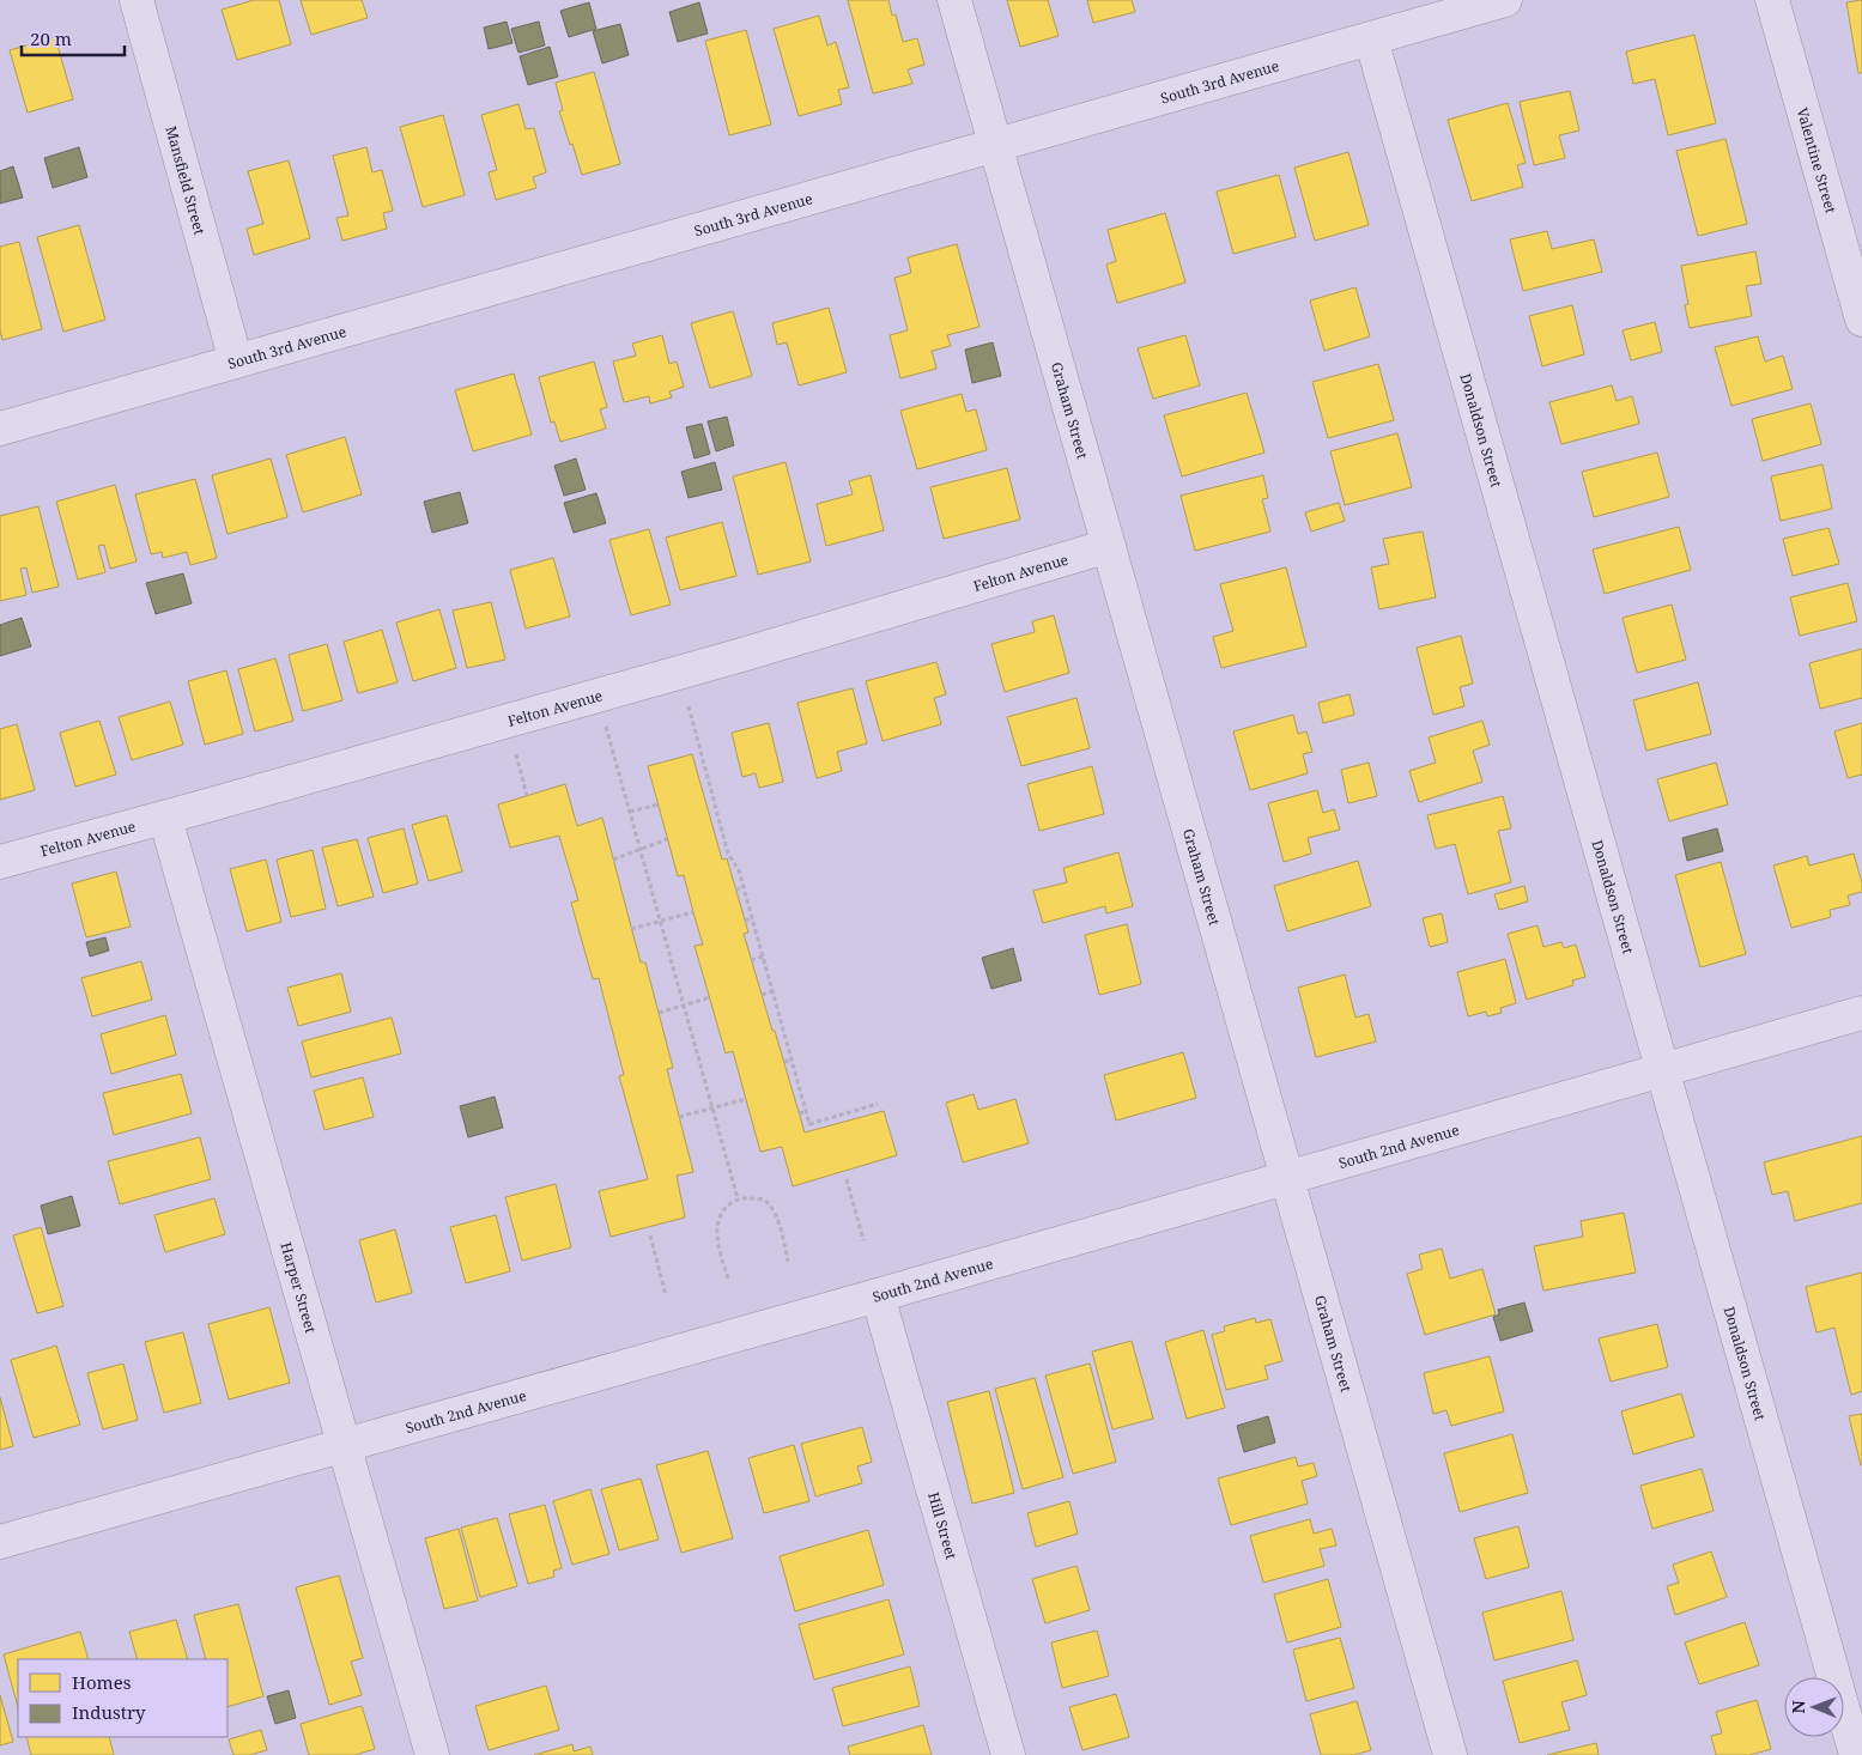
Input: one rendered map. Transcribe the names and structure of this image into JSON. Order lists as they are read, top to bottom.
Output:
{
  "streets": {
    "street": [
      "South 3rd Avenue",
      "Valentine Street",
      "Mansfield Street",
      "Graham Street",
      "Donaldson Street",
      "Felton Avenue",
      "South 2nd Avenue",
      "Harper Street",
      "Hill Street"
    ]
  },
  "crossings": [
    ["South 3rd Avenue", "Mansfield Street"],
    ["South 3rd Avenue", "Graham Street"],
    ["South 3rd Avenue", "Donaldson Street"],
    ["Graham Street", "Felton Avenue"],
    ["Graham Street", "South 2nd Avenue"],
    ["Donaldson Street", "South 2nd Avenue"],
    ["Felton Avenue", "Harper Street"],
    ["South 2nd Avenue", "Harper Street"],
    ["South 2nd Avenue", "Hill Street"]
  ],
  "legend": ["Homes", "Industry"],
  "scale_bar": "20 m",
  "north": "left"
}
